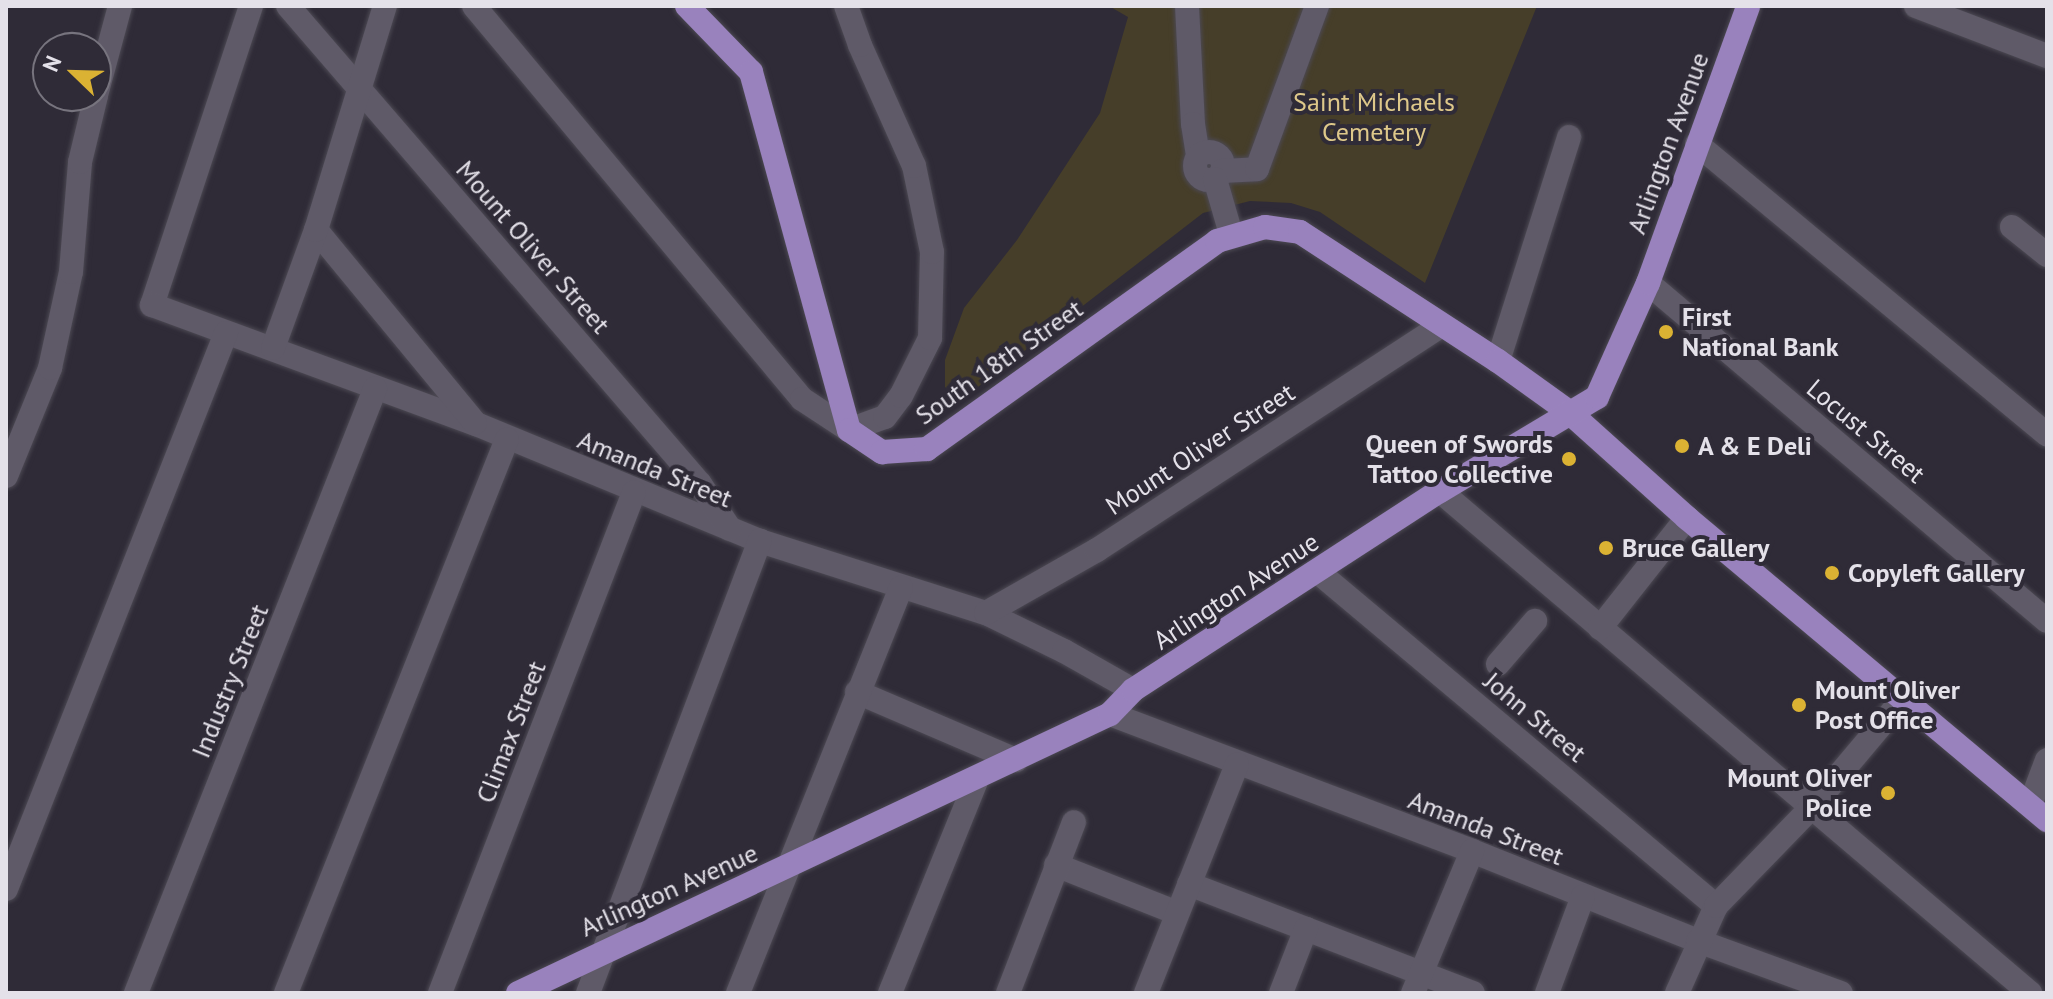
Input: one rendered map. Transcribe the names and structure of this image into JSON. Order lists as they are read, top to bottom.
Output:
{
  "streets": {
    "main road": ["Arlington Avenue", "South 18th Street"],
    "street": [
      "Mount Oliver Street",
      "Locust Street",
      "Amanda Street",
      "Industry Street",
      "John Street",
      "Climax Street"
    ]
  },
  "crossings": [
    ["Arlington Avenue", "South 18th Street"],
    ["Arlington Avenue", "Locust Street"],
    ["Arlington Avenue", "Amanda Street"],
    ["Arlington Avenue", "John Street"],
    ["Mount Oliver Street", "South 18th Street"],
    ["Mount Oliver Street", "Amanda Street"],
    ["Amanda Street", "Industry Street"],
    ["Amanda Street", "Climax Street"]
  ],
  "parks": ["Saint Michaels Cemetery"],
  "places": [
    "First National Bank",
    "A & E Deli",
    "Queen of Swords Tattoo Collective",
    "Bruce Gallery",
    "Copyleft Gallery",
    "Mount Oliver Post Office",
    "Mount Oliver Police"
  ],
  "north": "top left"
}
